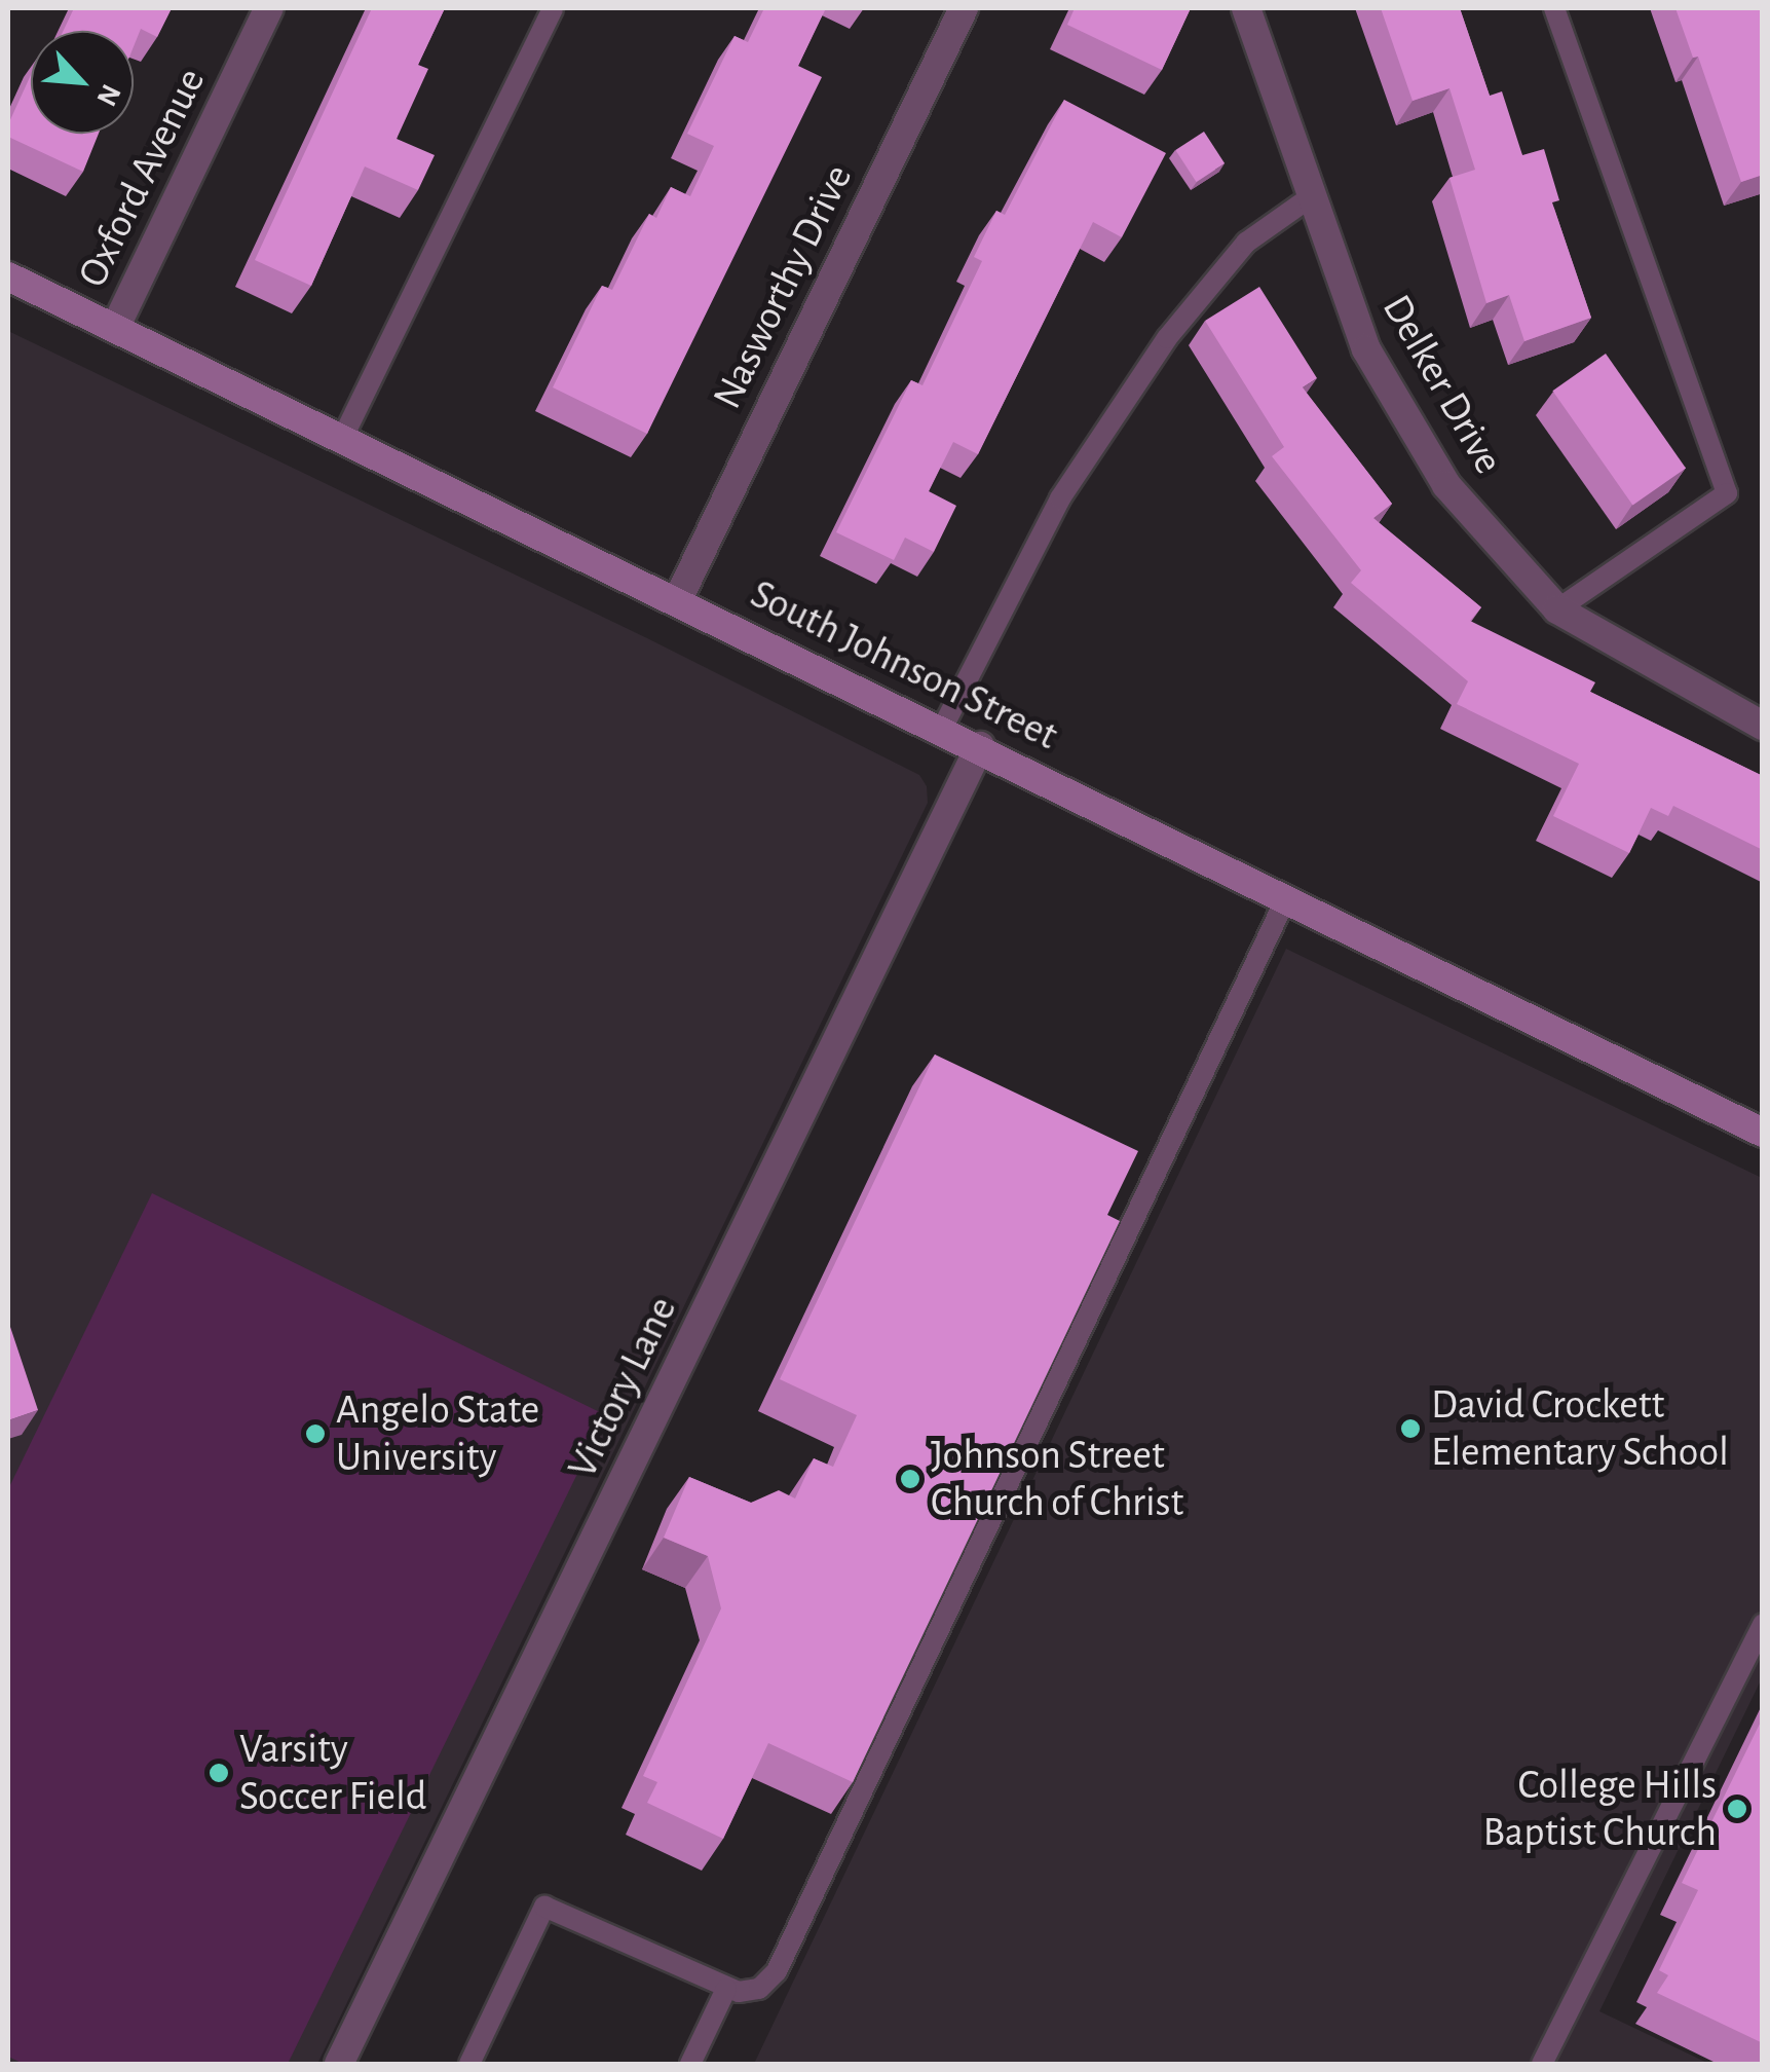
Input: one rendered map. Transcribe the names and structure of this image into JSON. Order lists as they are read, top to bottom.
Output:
{
  "streets": {
    "main road": ["South Johnson Street"],
    "street": [
      "Oxford Avenue",
      "Nasworthy Drive",
      "Delker Drive",
      "Victory Lane"
    ]
  },
  "crossings": [
    ["Oxford Avenue", "South Johnson Street"],
    ["Nasworthy Drive", "South Johnson Street"],
    ["South Johnson Street", "Victory Lane"]
  ],
  "places": [
    "David Crockett Elementary School",
    "Angelo State University",
    "Johnson Street Church of Christ",
    "Varsity Soccer Field",
    "College Hills Baptist Church"
  ],
  "north": "bottom right"
}
